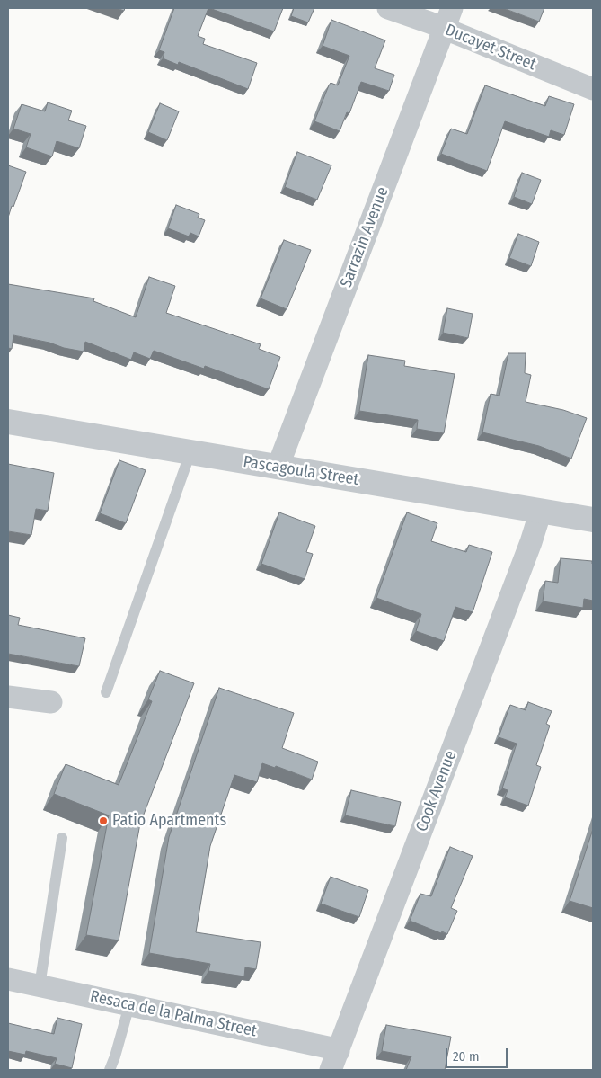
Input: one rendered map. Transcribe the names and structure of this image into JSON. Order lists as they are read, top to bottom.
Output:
{
  "streets": {
    "street": [
      "Ducayet Street",
      "Sarrazin Avenue",
      "Pascagoula Street",
      "Cook Avenue",
      "Resaca de la Palma Street"
    ]
  },
  "crossings": [
    ["Ducayet Street", "Sarrazin Avenue"],
    ["Sarrazin Avenue", "Pascagoula Street"],
    ["Pascagoula Street", "Cook Avenue"],
    ["Cook Avenue", "Resaca de la Palma Street"]
  ],
  "places": ["Patio Apartments"],
  "scale_bar": "20 m"
}
